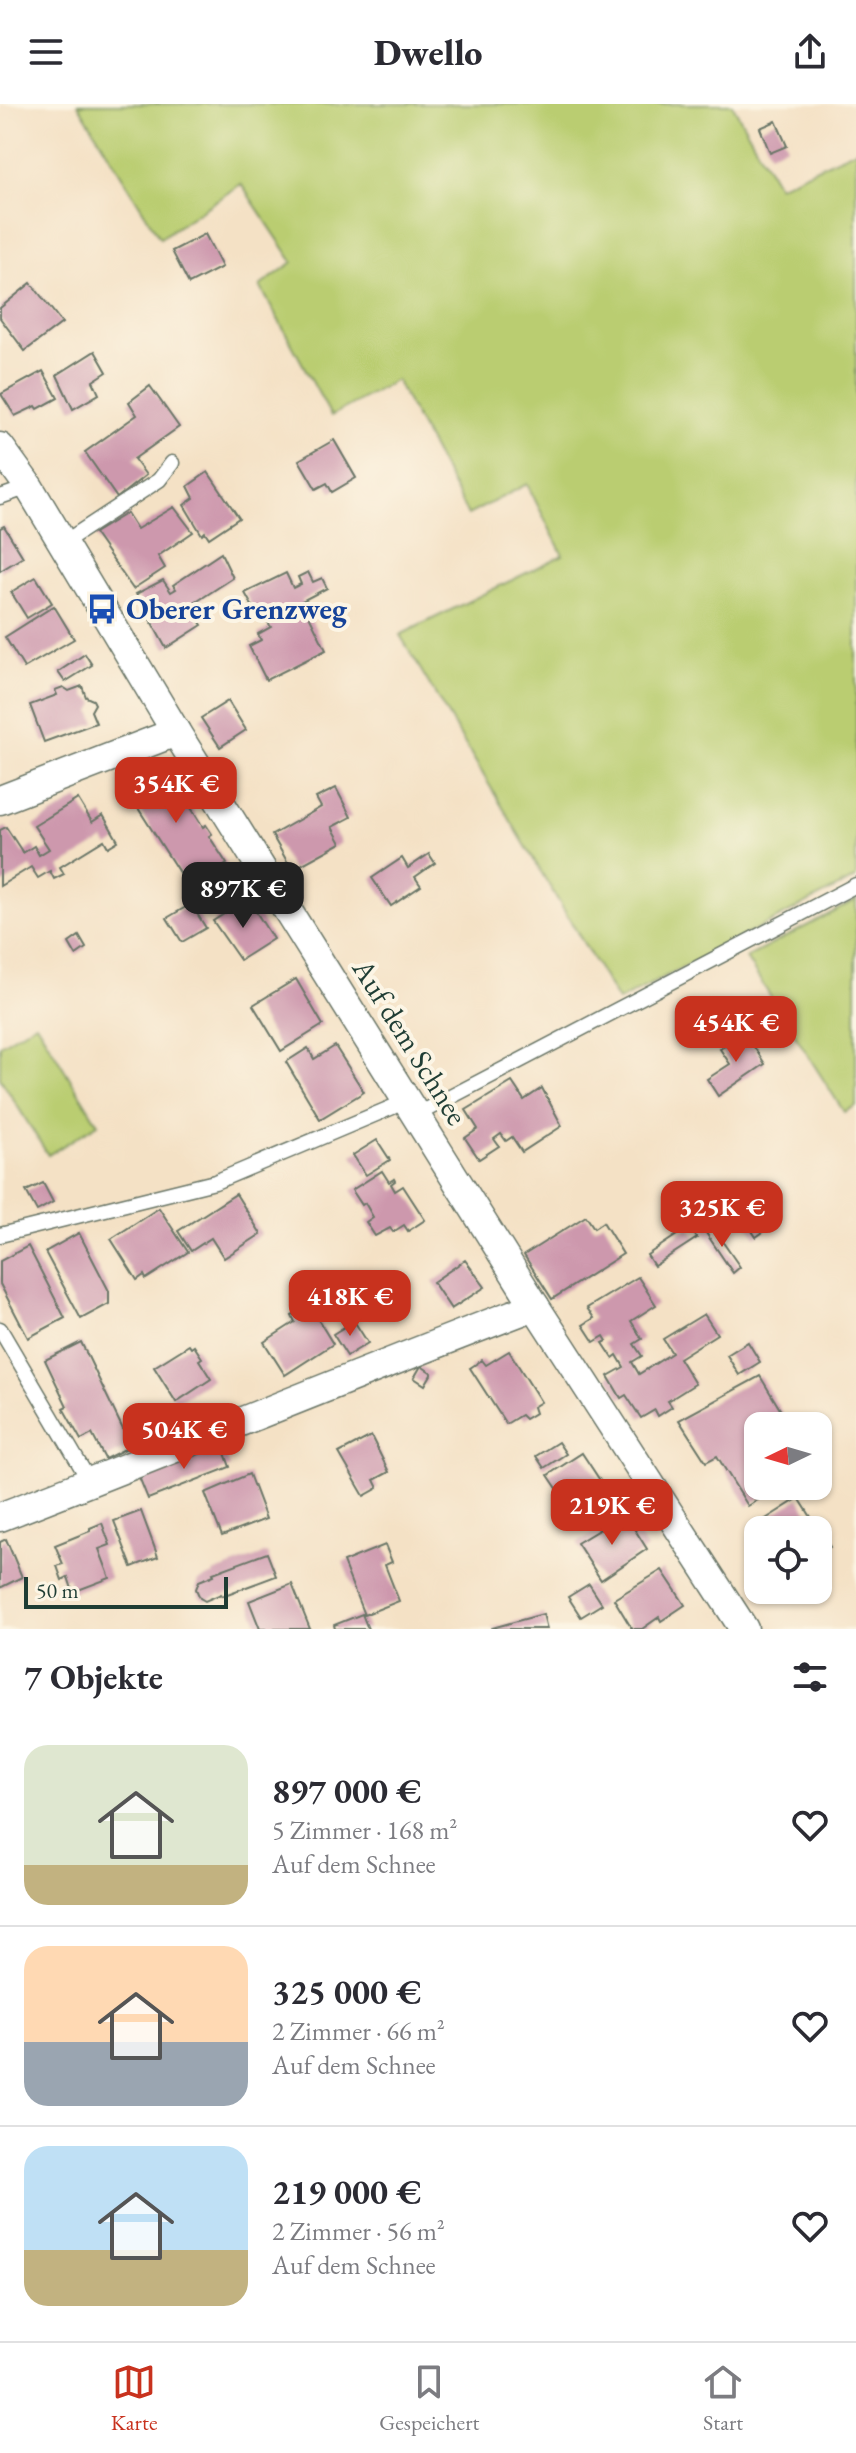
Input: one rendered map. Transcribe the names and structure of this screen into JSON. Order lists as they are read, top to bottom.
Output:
{
  "streets": {
    "street": ["Auf dem Schnee"]
  },
  "places": {
    "bus stop": ["Oberer Grenzweg"]
  },
  "scale_bar": "50 m",
  "north": "left",
  "page": {
    "header": "Dwello",
    "price": [
      "354K €",
      "897K €",
      "454K €",
      "325K €",
      "418K €",
      "504K €",
      "219K €"
    ],
    "scale": "50 m",
    "heading": "7 Objekte",
    "list": [
      {
        "name": "897 000 €",
        "note": "5 Zimmer · 168 m² · Auf dem Schnee"
      },
      {
        "name": "325 000 €",
        "note": "2 Zimmer · 66 m² · Auf dem Schnee"
      },
      {
        "name": "219 000 €",
        "note": "2 Zimmer · 56 m² · Auf dem Schnee"
      }
    ],
    "tabs": ["Karte", "Gespeichert", "Start"]
  }
}
